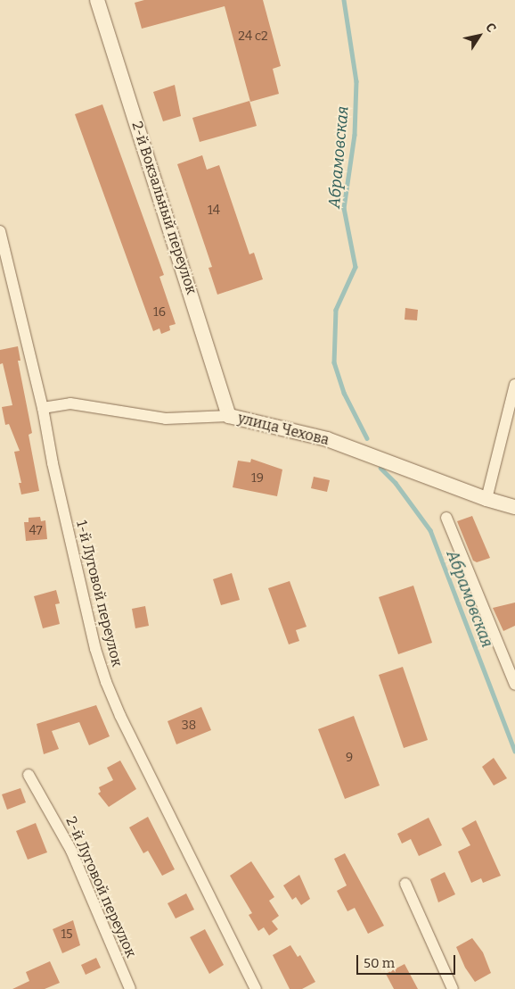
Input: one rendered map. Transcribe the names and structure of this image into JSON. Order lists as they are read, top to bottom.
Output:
{
  "streets": {
    "street": [
      "2-й Вокзальный переулок",
      "улица Чехова",
      "1-й Луговой переулок",
      "2-й Луговой переулок"
    ]
  },
  "crossings": [
    ["2-й Вокзальный переулок", "улица Чехова"],
    ["улица Чехова", "1-й Луговой переулок"]
  ],
  "water": ["Абрамовская"],
  "house_numbers": [
    "24 с2",
    "14",
    "16",
    "19",
    "47",
    "38",
    "9",
    "15"
  ],
  "scale_bar": "50 m",
  "north": "top right"
}
